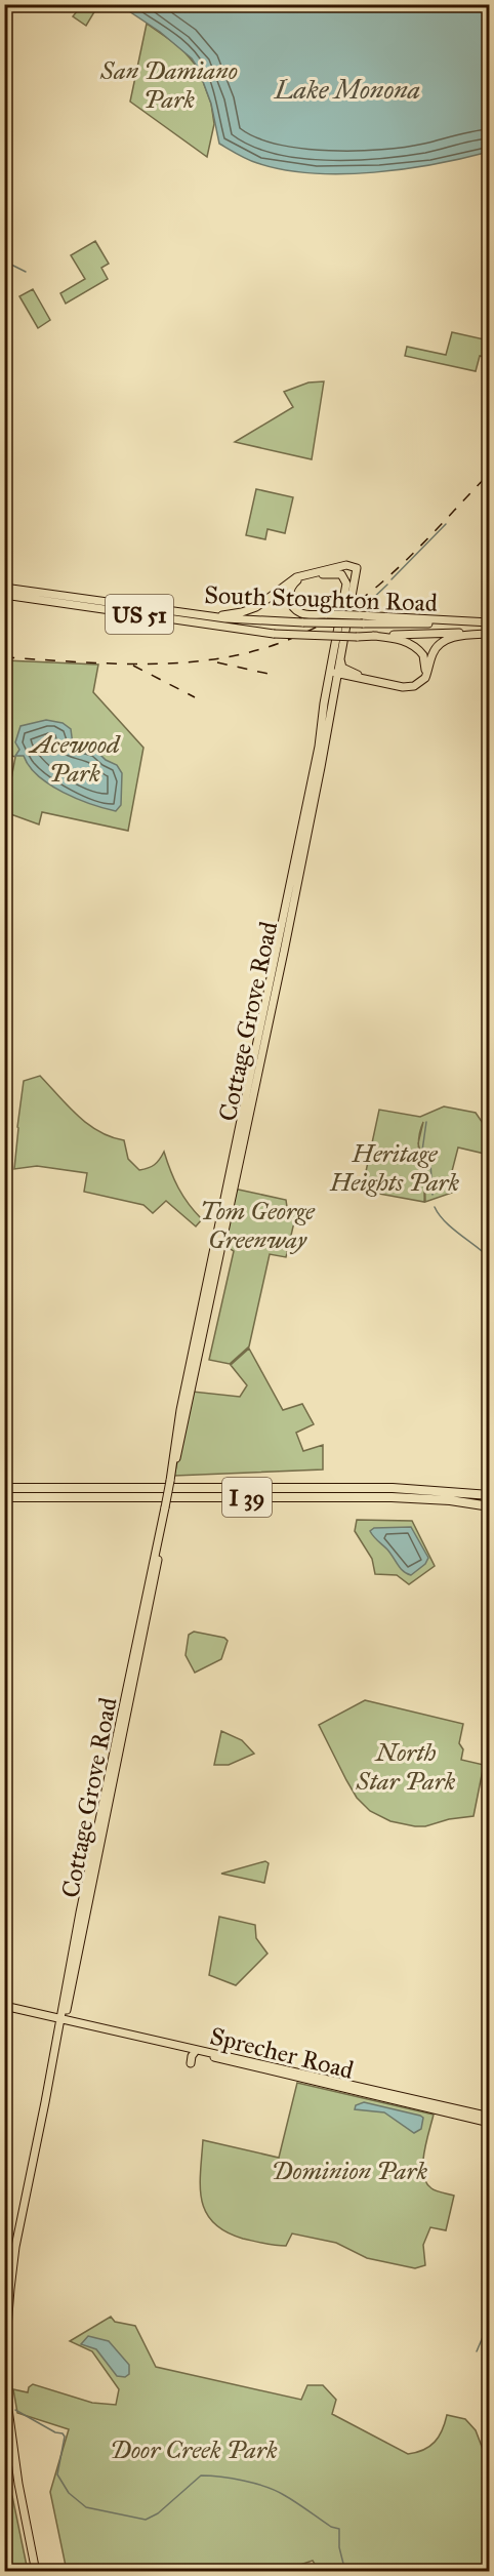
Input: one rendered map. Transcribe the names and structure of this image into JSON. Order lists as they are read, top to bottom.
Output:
{
  "streets": {
    "highway": ["I 39"],
    "main road": [
      "South Stoughton Road",
      "US 51",
      "Cottage Grove Road",
      "Sprecher Road"
    ]
  },
  "crossings": [
    ["Cottage Grove Road", "Sprecher Road"]
  ],
  "water": ["Lake Monona"],
  "parks": [
    "San Damiano Park",
    "Acewood Park",
    "Heritage Heights Park",
    "Tom George Greenway",
    "North Star Park",
    "Dominion Park",
    "Door Creek Park"
  ]
}
